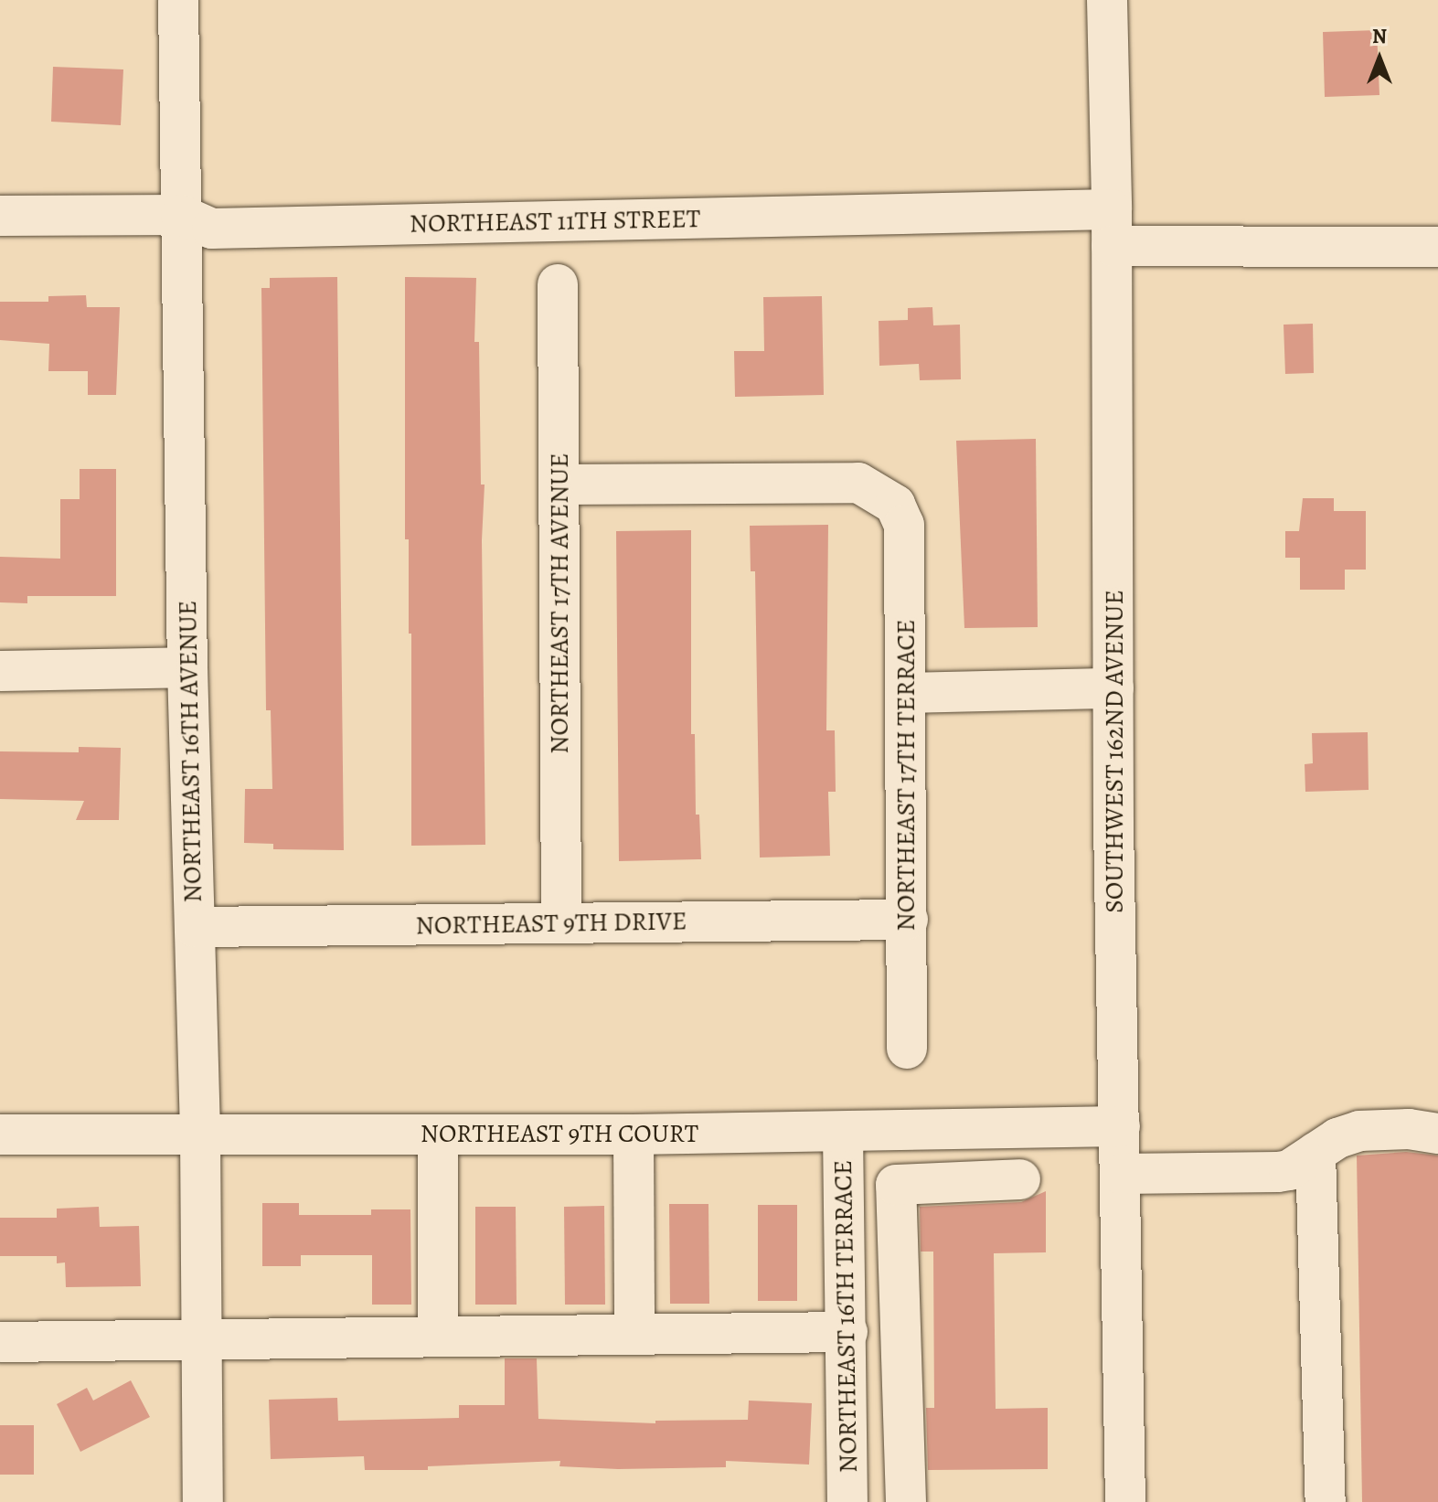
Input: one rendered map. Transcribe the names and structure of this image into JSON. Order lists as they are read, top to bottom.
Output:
{
  "streets": {
    "street": [
      "NORTHEAST 11TH STREET",
      "NORTHEAST 17TH AVENUE",
      "NORTHEAST 16TH AVENUE",
      "SOUTHWEST 162ND AVENUE",
      "NORTHEAST 17TH TERRACE",
      "NORTHEAST 9TH DRIVE",
      "NORTHEAST 9TH COURT",
      "NORTHEAST 16TH TERRACE"
    ]
  },
  "crossings": [
    ["NORTHEAST 11TH STREET", "NORTHEAST 16TH AVENUE"],
    ["NORTHEAST 11TH STREET", "SOUTHWEST 162ND AVENUE"],
    ["NORTHEAST 17TH AVENUE", "NORTHEAST 17TH TERRACE"],
    ["NORTHEAST 17TH AVENUE", "NORTHEAST 9TH DRIVE"],
    ["NORTHEAST 16TH AVENUE", "NORTHEAST 9TH DRIVE"],
    ["NORTHEAST 16TH AVENUE", "NORTHEAST 9TH COURT"],
    ["SOUTHWEST 162ND AVENUE", "NORTHEAST 9TH COURT"],
    ["NORTHEAST 17TH TERRACE", "NORTHEAST 9TH DRIVE"],
    ["NORTHEAST 9TH COURT", "NORTHEAST 16TH TERRACE"]
  ],
  "north": "top"
}
